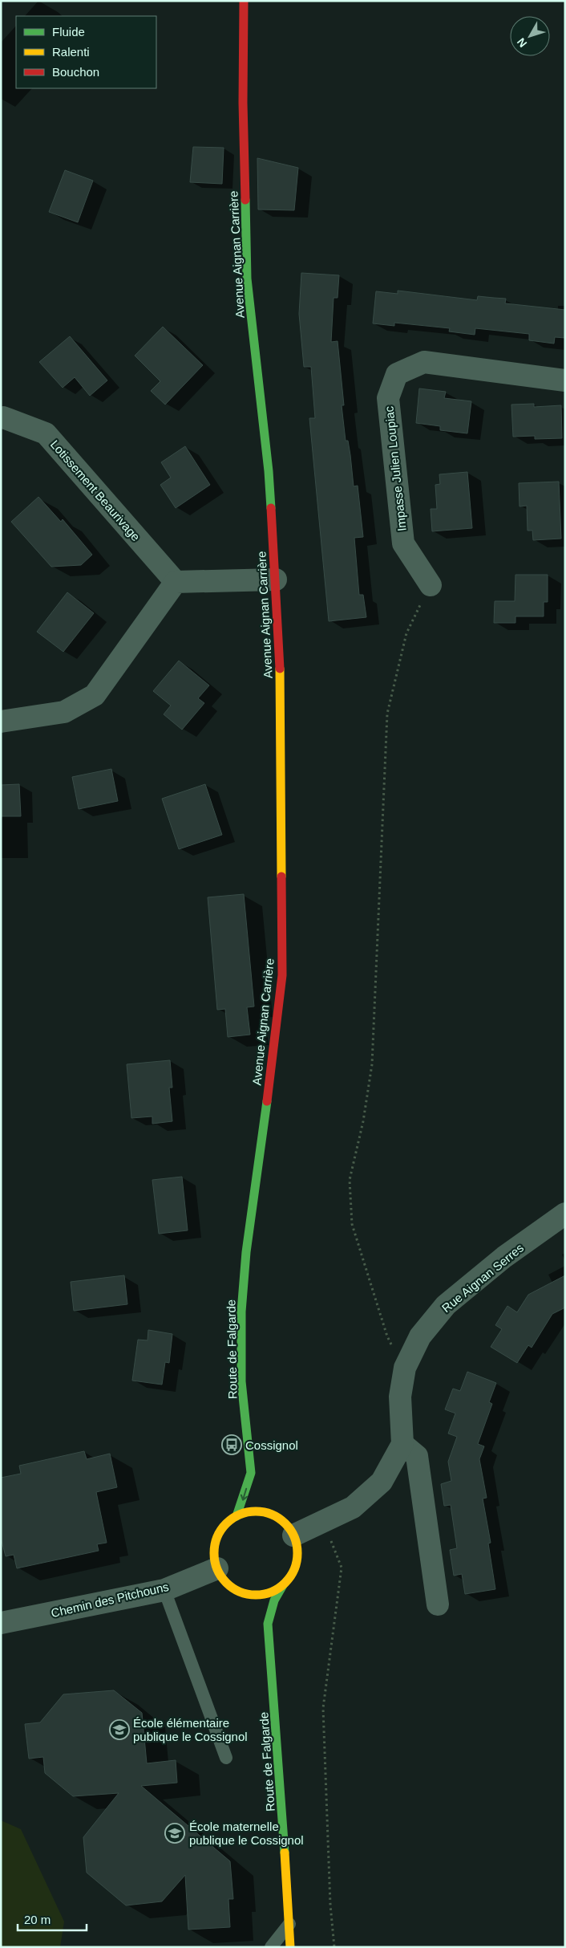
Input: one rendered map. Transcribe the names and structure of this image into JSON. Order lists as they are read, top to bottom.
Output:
{
  "streets": {
    "street": [
      "Avenue Aignan Carrière",
      "Impasse Julien Loupiac",
      "Lotissement Beaurivage",
      "Rue Aignan Serres",
      "Route de Falgarde",
      "Chemin des Pitchouns"
    ]
  },
  "crossings": [
    ["Avenue Aignan Carrière", "Route de Falgarde"],
    ["Route de Falgarde", "Chemin des Pitchouns"]
  ],
  "places": {
    "bus stop": ["Cossignol"],
    "school or university": ["École élémentaire publique le Cossignol", "École maternelle publique le Cossignol"]
  },
  "legend": ["Fluide", "Ralenti", "Bouchon"],
  "scale_bar": "20 m",
  "north": "bottom left"
}
